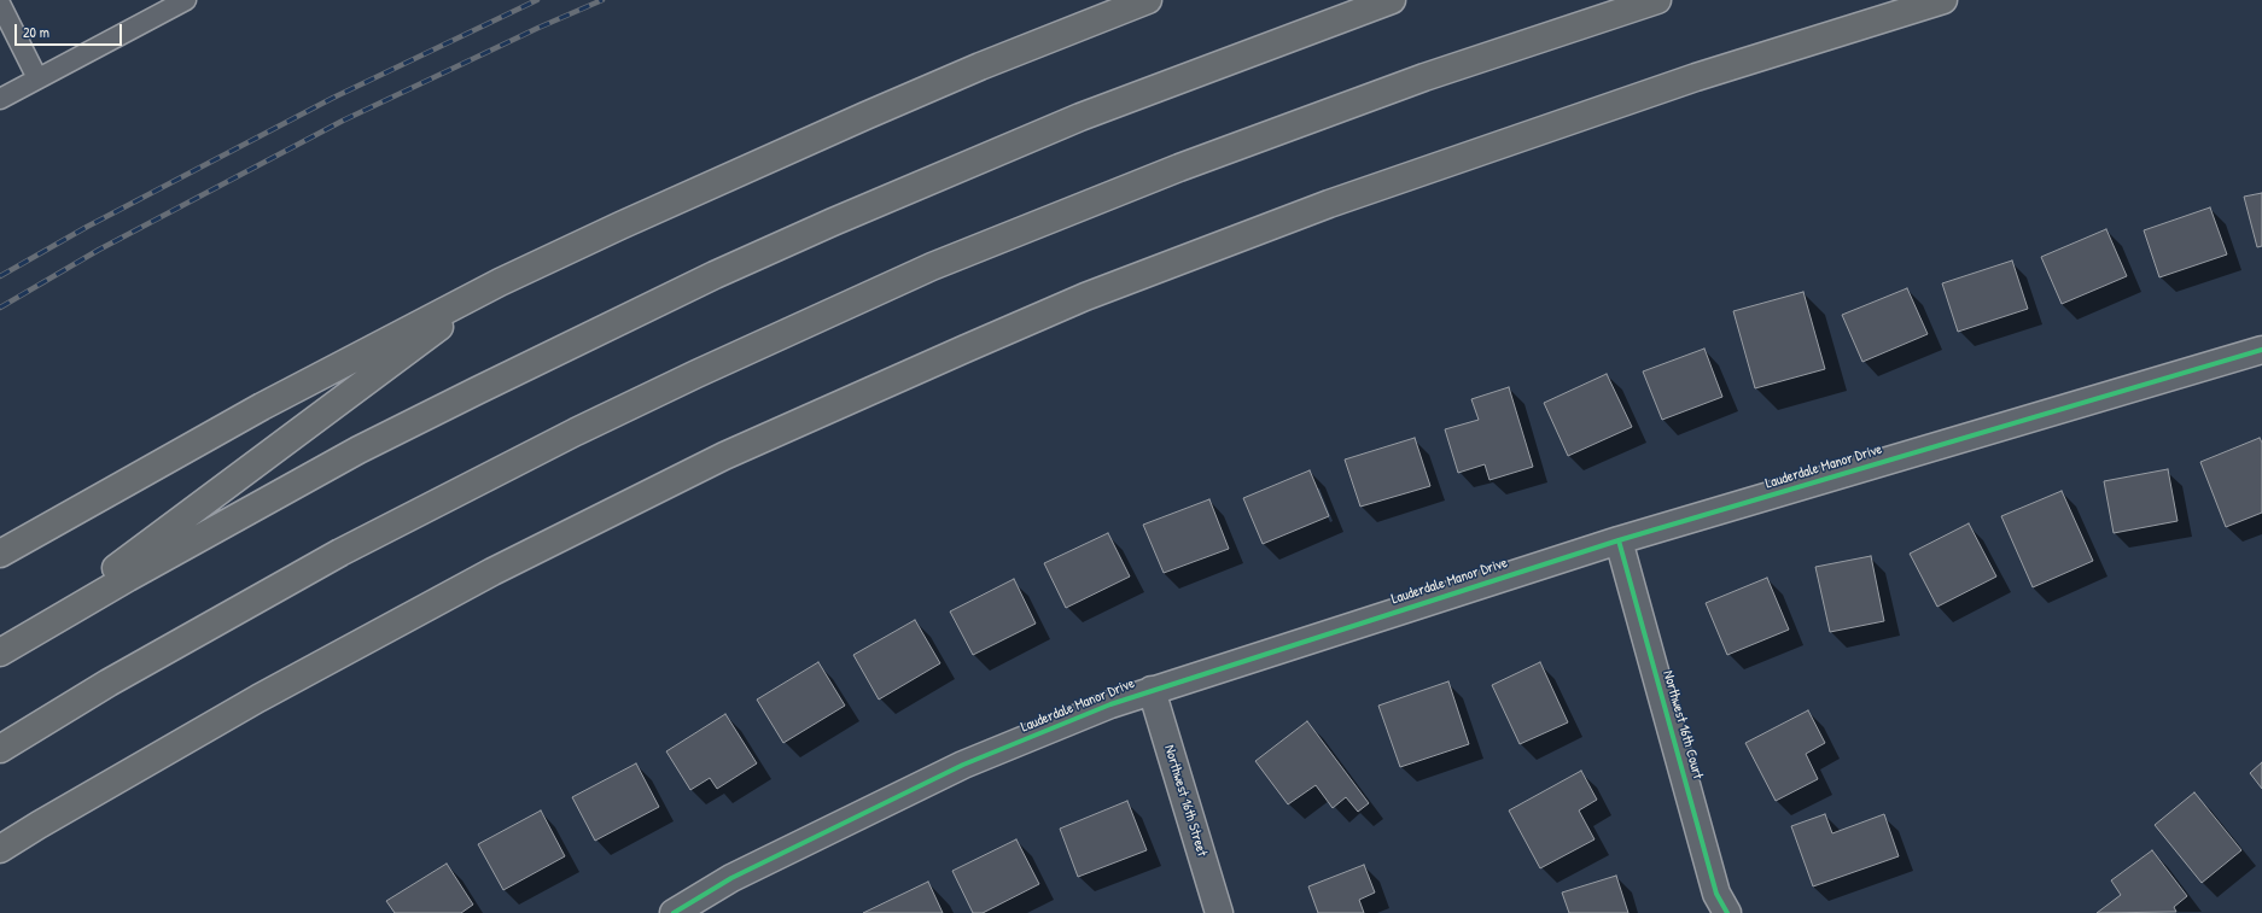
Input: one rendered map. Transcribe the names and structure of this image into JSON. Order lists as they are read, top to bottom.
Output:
{
  "streets": {
    "street": ["Lauderdale Manor Drive", "Northwest 16th Court", "Northwest 16th Street"]
  },
  "crossings": [
    ["Lauderdale Manor Drive", "Northwest 16th Court"],
    ["Lauderdale Manor Drive", "Northwest 16th Street"]
  ],
  "scale_bar": "20 m"
}
